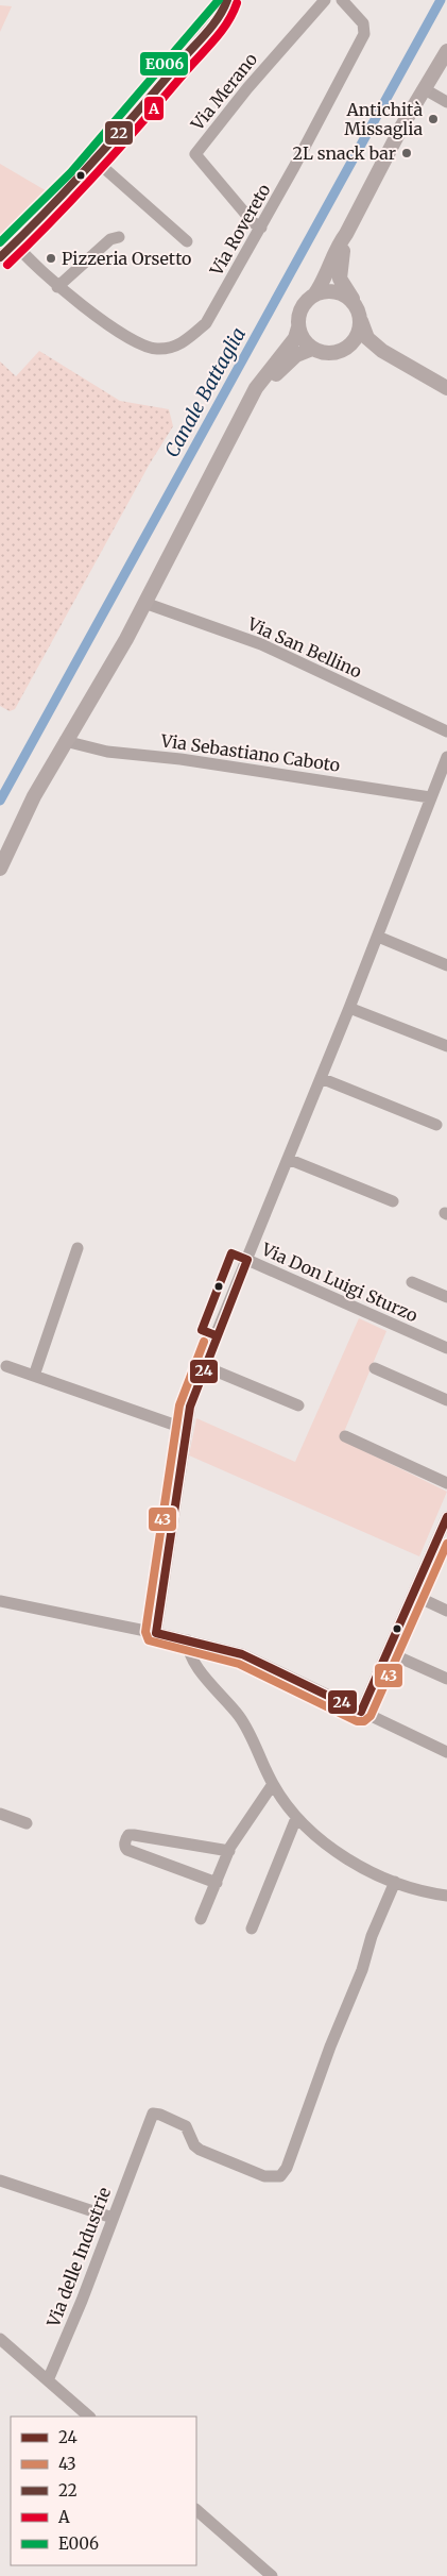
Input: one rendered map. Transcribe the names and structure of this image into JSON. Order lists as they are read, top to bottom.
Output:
{
  "streets": {
    "street": [
      "Via Merano",
      "Via Rovereto",
      "Via San Bellino",
      "Via Sebastiano Caboto",
      "Via Don Luigi Sturzo",
      "Via delle Industrie"
    ]
  },
  "crossings": [
    ["Via Merano", "Via Rovereto"]
  ],
  "water": ["Canale Battaglia"],
  "places": ["Antichità Missaglia", "2L snack bar", "Pizzeria Orsetto"],
  "lines": [
    "transit line 22",
    "transit line E006",
    "transit line A",
    "transit line 24",
    "transit line 43"
  ],
  "legend": [
    "24",
    "43",
    "22",
    "A",
    "E006"
  ]
}
